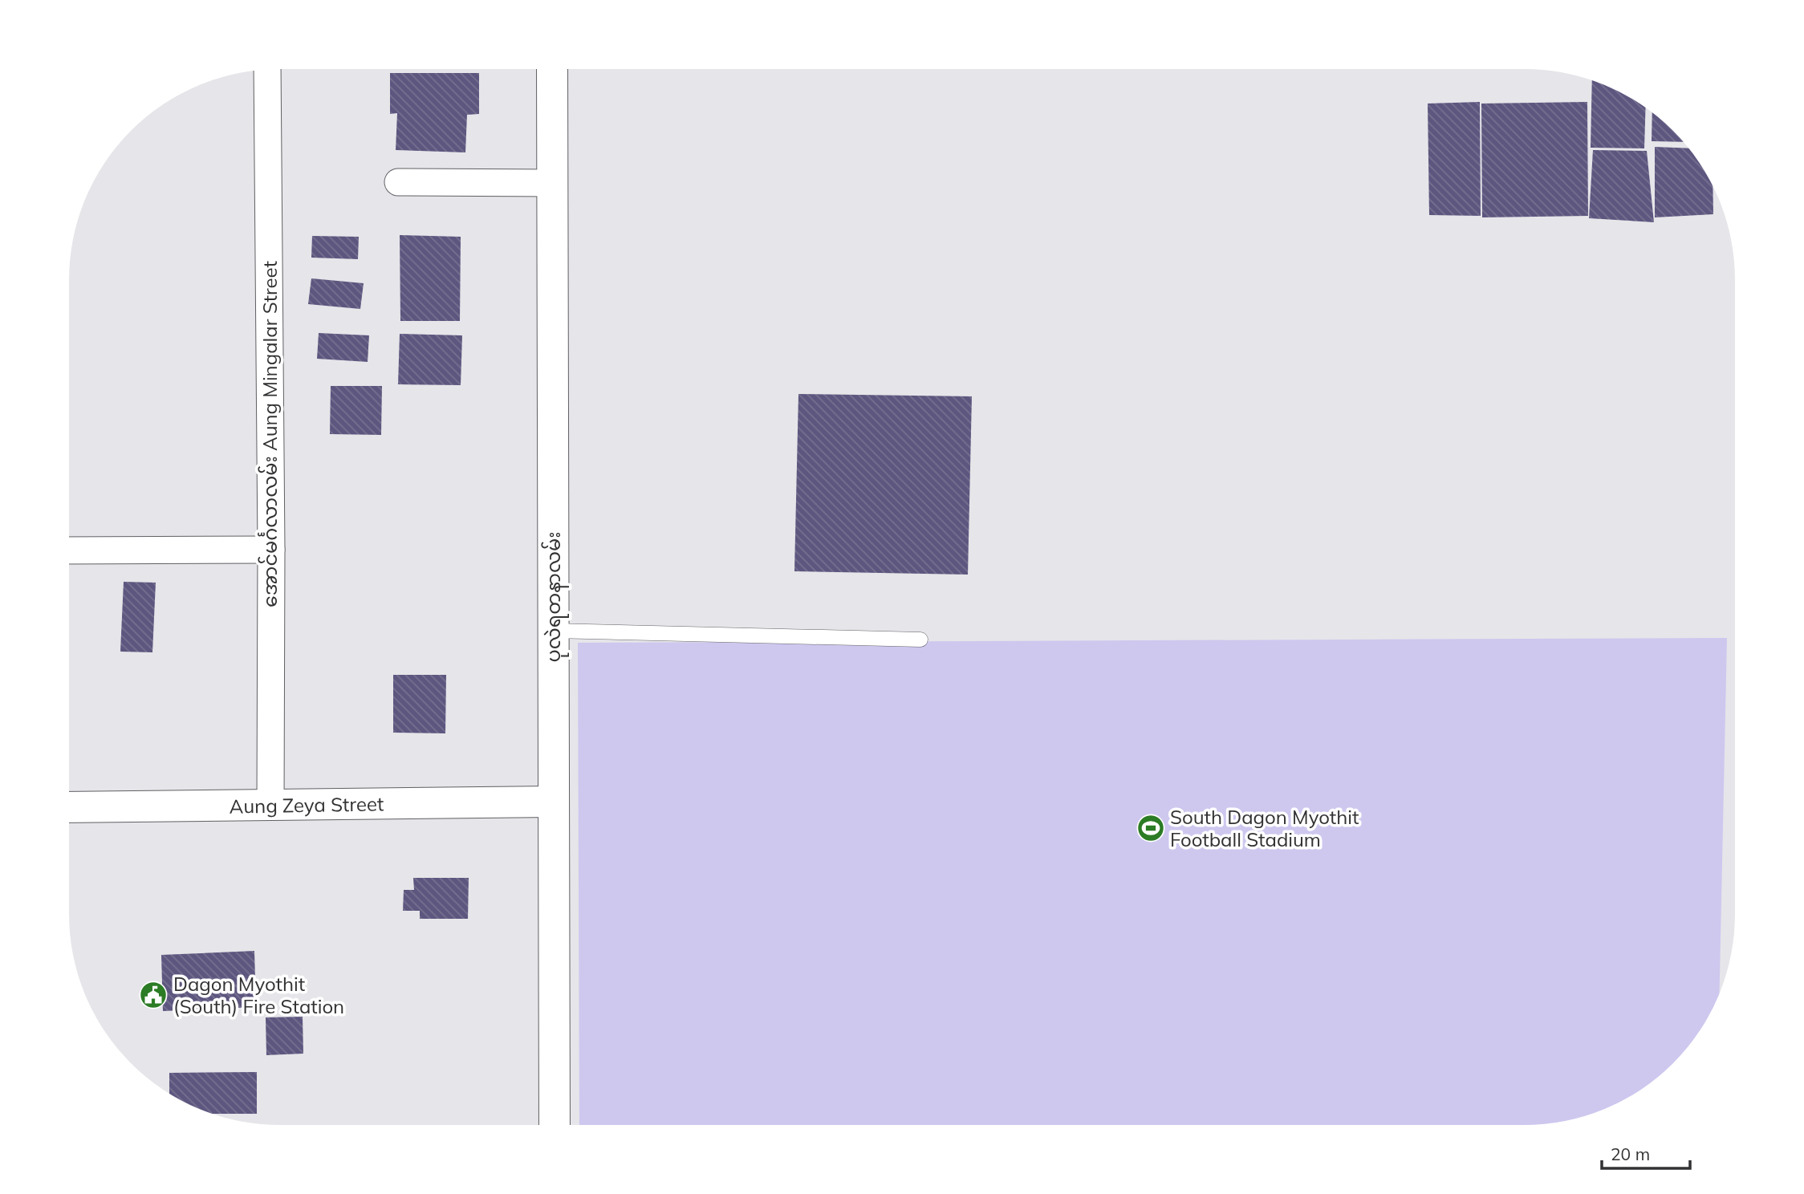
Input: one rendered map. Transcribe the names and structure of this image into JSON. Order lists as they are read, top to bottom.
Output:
{
  "streets": {
    "street": ["အောင်မင်္ဂလာလမ်း Aung Mingalar Street", "ပုလဲရတနာလမ်း", "Aung Zeya Street"]
  },
  "crossings": [
    ["အောင်မင်္ဂလာလမ်း Aung Mingalar Street", "Aung Zeya Street"],
    ["ပုလဲရတနာလမ်း", "Aung Zeya Street"]
  ],
  "places": {
    "sports": ["South Dagon Myothit Football Stadium"],
    "public building": ["Dagon Myothit (South) Fire Station"]
  },
  "scale_bar": "20 m"
}
